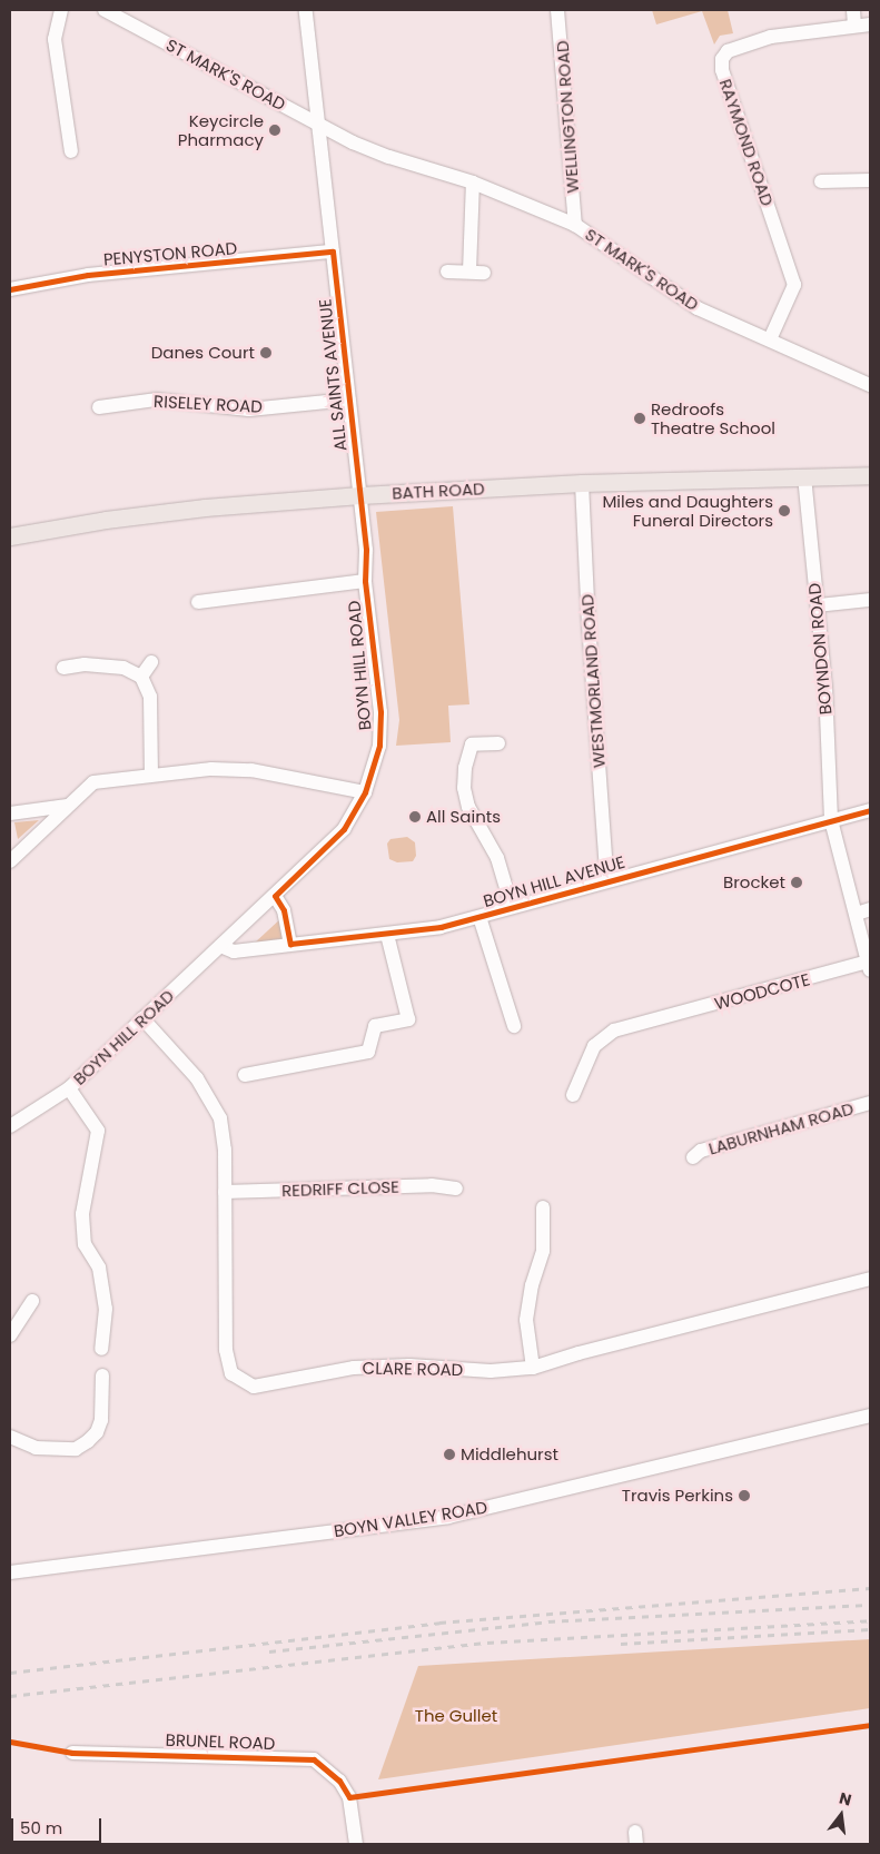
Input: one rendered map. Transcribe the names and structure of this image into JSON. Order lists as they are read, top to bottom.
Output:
{
  "streets": {
    "main road": ["BATH ROAD"],
    "street": [
      "ST MARK'S ROAD",
      "WELLINGTON ROAD",
      "RAYMOND ROAD",
      "PENYSTON ROAD",
      "ALL SAINTS AVENUE",
      "RISELEY ROAD",
      "BOYNDON ROAD",
      "BOYN HILL ROAD",
      "WESTMORLAND ROAD",
      "BOYN HILL AVENUE",
      "WOODCOTE",
      "LABURNHAM ROAD",
      "REDRIFF CLOSE",
      "CLARE ROAD",
      "BOYN VALLEY ROAD",
      "BRUNEL ROAD"
    ]
  },
  "crossings": [
    ["ST MARK'S ROAD", "WELLINGTON ROAD"],
    ["ST MARK'S ROAD", "RAYMOND ROAD"],
    ["ST MARK'S ROAD", "ALL SAINTS AVENUE"],
    ["PENYSTON ROAD", "ALL SAINTS AVENUE"],
    ["ALL SAINTS AVENUE", "RISELEY ROAD"],
    ["ALL SAINTS AVENUE", "BATH ROAD"],
    ["ALL SAINTS AVENUE", "BOYN HILL ROAD"],
    ["BATH ROAD", "BOYNDON ROAD"],
    ["BATH ROAD", "BOYN HILL ROAD"],
    ["BATH ROAD", "WESTMORLAND ROAD"],
    ["BOYNDON ROAD", "BOYN HILL AVENUE"],
    ["BOYNDON ROAD", "WOODCOTE"],
    ["BOYN HILL ROAD", "BOYN HILL AVENUE"],
    ["BOYN HILL ROAD", "CLARE ROAD"],
    ["WESTMORLAND ROAD", "BOYN HILL AVENUE"],
    ["REDRIFF CLOSE", "CLARE ROAD"]
  ],
  "parks": ["The Gullet"],
  "places": [
    "Keycircle Pharmacy",
    "Danes Court",
    "Redroofs Theatre School",
    "Miles and Daughters Funeral Directors",
    "All Saints",
    "Brocket",
    "Middlehurst",
    "Travis Perkins"
  ],
  "scale_bar": "50 m",
  "north": "top"
}
